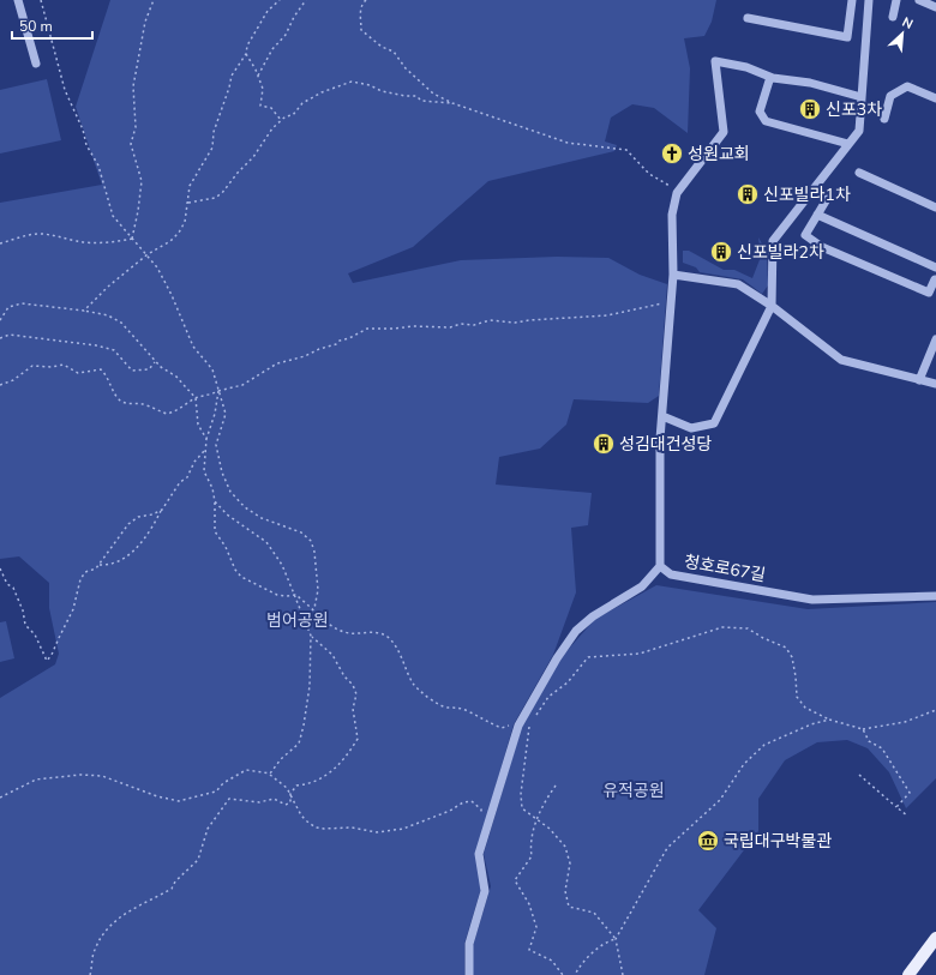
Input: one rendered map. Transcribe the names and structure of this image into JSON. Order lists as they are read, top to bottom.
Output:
{
  "streets": {
    "street": ["청호로67길"]
  },
  "parks": ["범어공원", "유적공원"],
  "places": {
    "building": [
      "신포3차",
      "신포빌라1차",
      "신포빌라2차",
      "성김대건성당"
    ],
    "church": ["성원교회"],
    "museum": ["국립대구박물관"]
  },
  "scale_bar": "50 m",
  "north": "top right"
}
